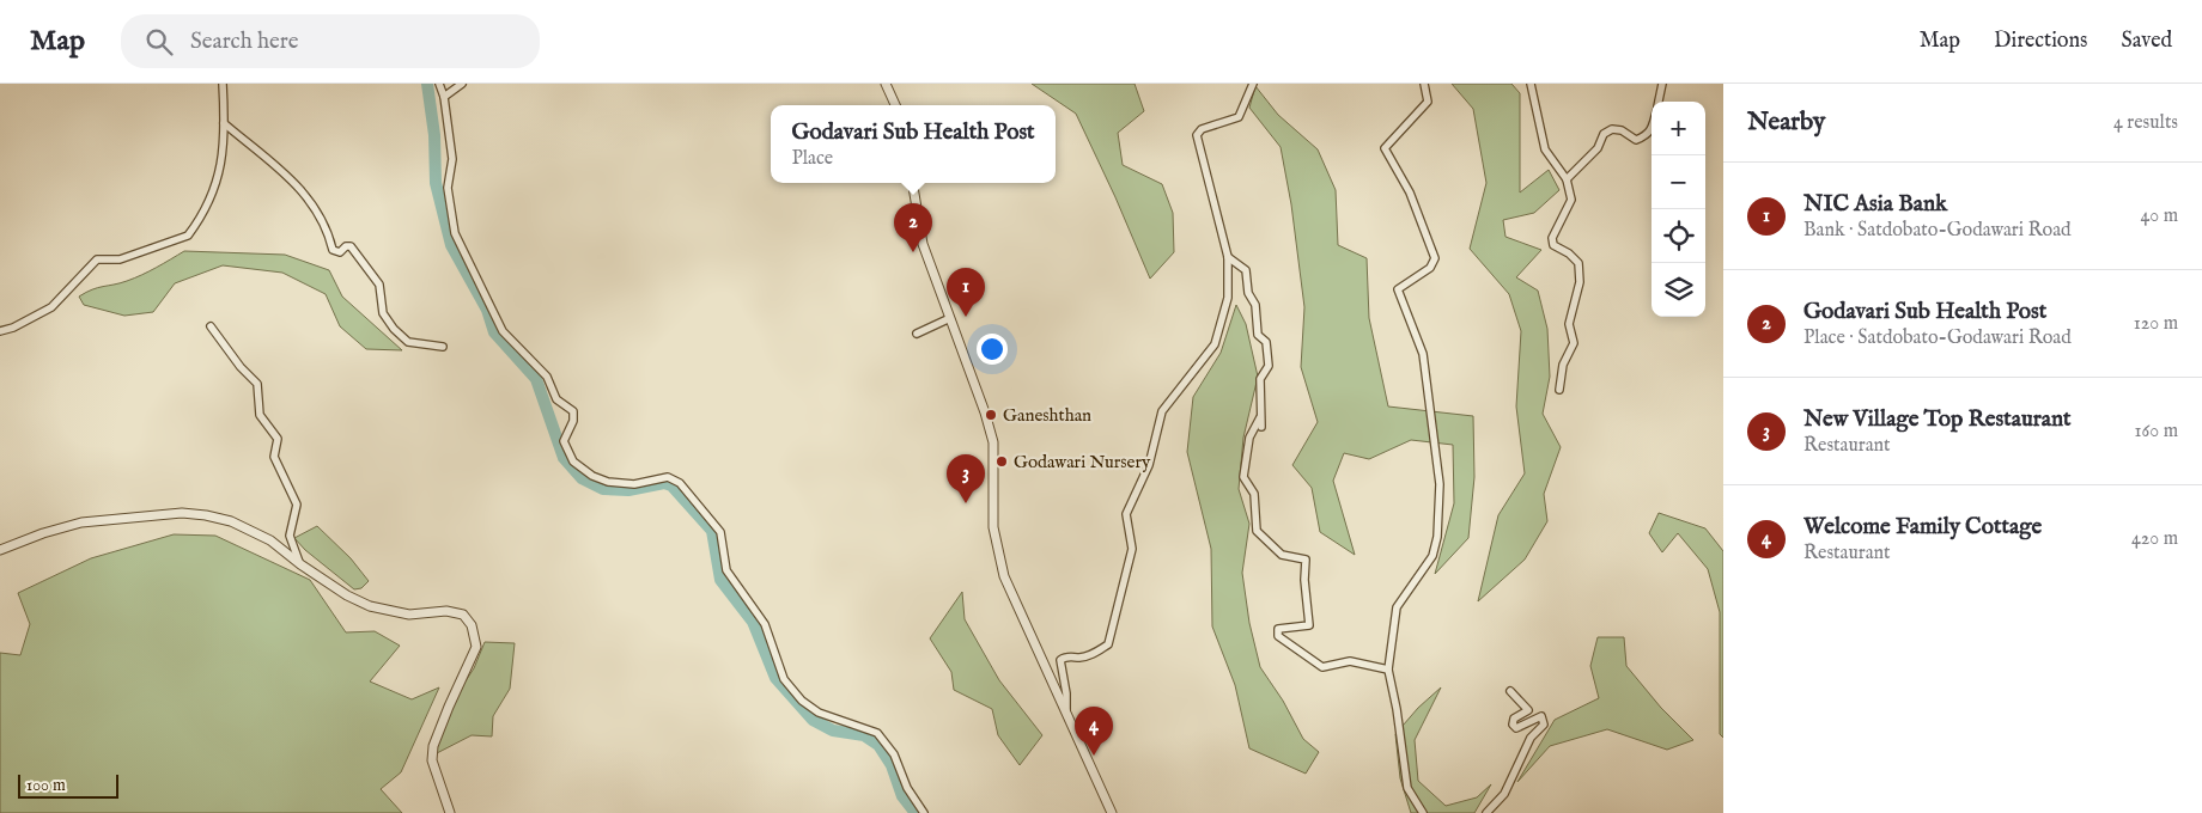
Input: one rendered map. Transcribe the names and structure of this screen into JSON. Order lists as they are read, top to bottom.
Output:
{
  "places": ["Ganeshthan", "Godawari Nursery"],
  "scale_bar": "100 m",
  "page": {
    "header": "Map",
    "search": "Search here",
    "nav": ["Map", "Directions", "Saved"],
    "heading": ["Nearby", "4 results"],
    "map_buttons": ["+", "−"],
    "popup": ["Godavari Sub Health Post", "Place"],
    "list": [
      {
        "mark": "1",
        "name": "NIC Asia Bank",
        "note": "Bank · Satdobato-Godawari Road",
        "value": "40 m"
      },
      {
        "mark": "2",
        "name": "Godavari Sub Health Post",
        "note": "Place · Satdobato-Godawari Road",
        "value": "120 m"
      },
      {
        "mark": "3",
        "name": "New Village Top Restaurant",
        "note": "Restaurant",
        "value": "160 m"
      },
      {
        "mark": "4",
        "name": "Welcome Family Cottage",
        "note": "Restaurant",
        "value": "420 m"
      }
    ],
    "pins": [
      "2",
      "1",
      "3",
      "4"
    ],
    "scale": "100 m"
  }
}
